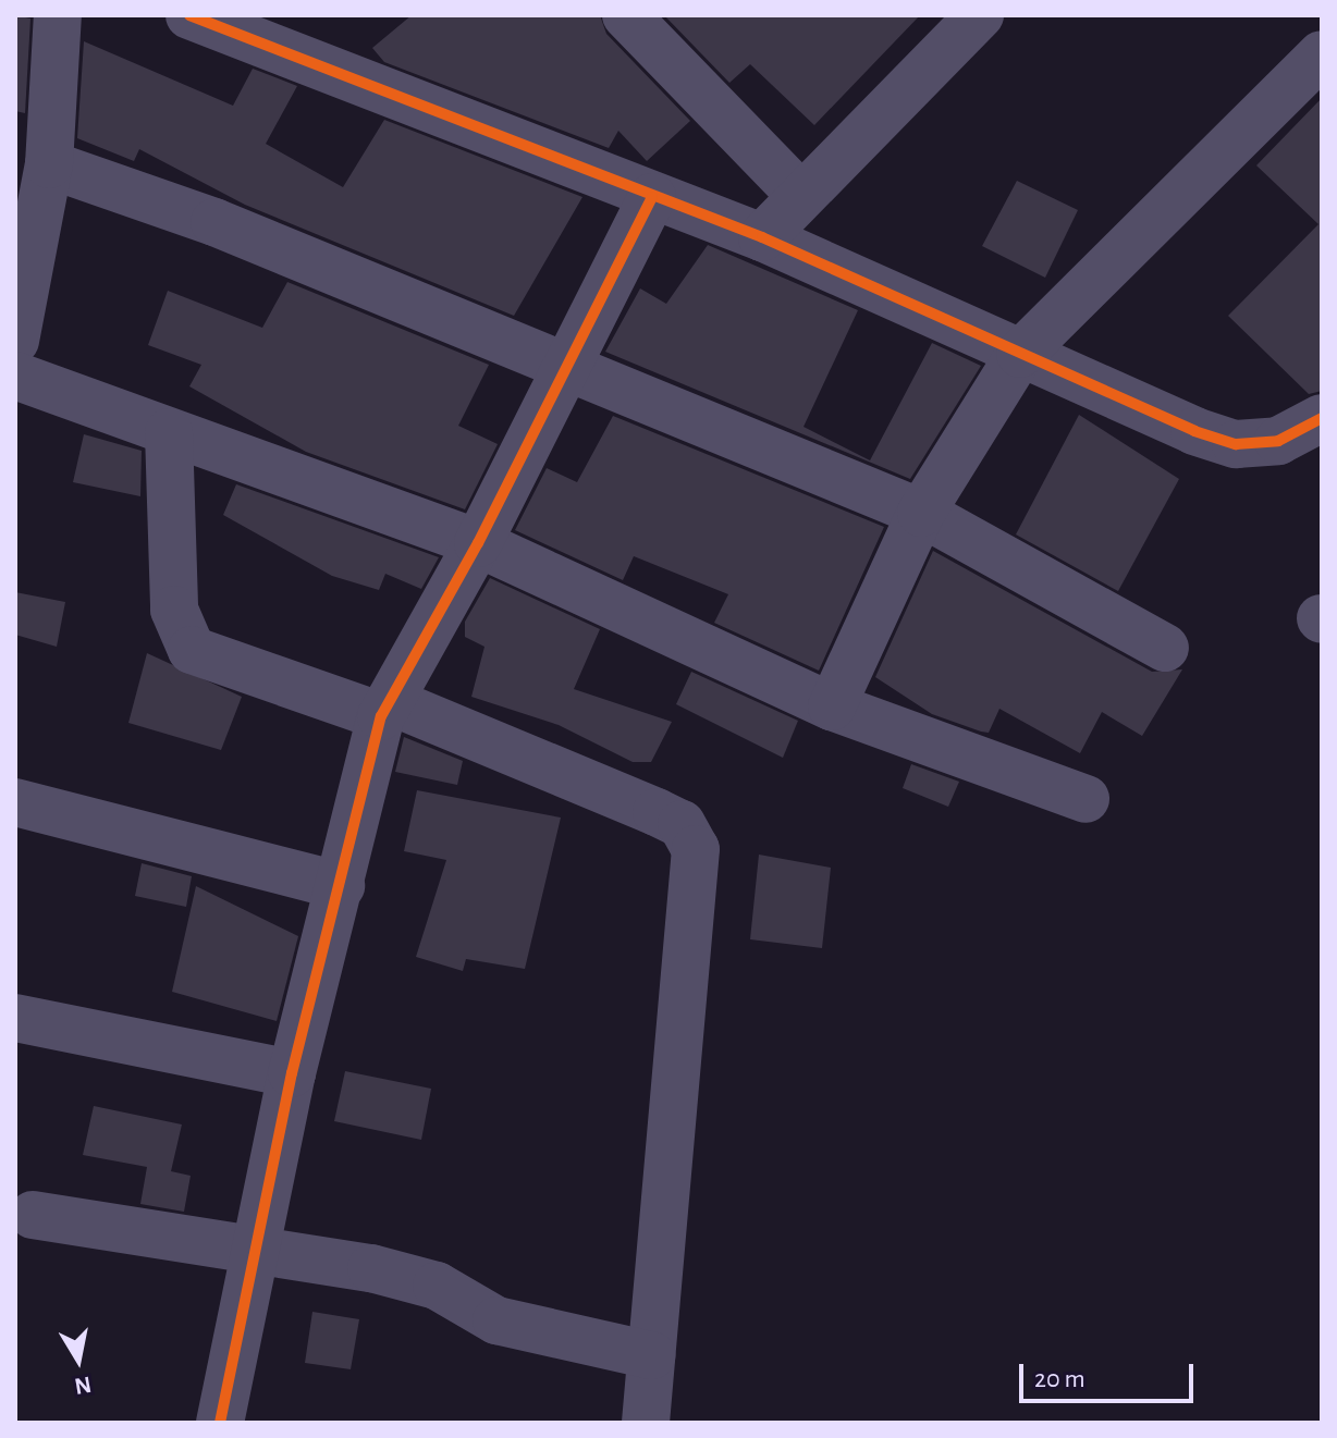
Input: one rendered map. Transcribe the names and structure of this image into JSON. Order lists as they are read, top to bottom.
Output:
{
  "scale_bar": "20 m",
  "north": "bottom"
}
